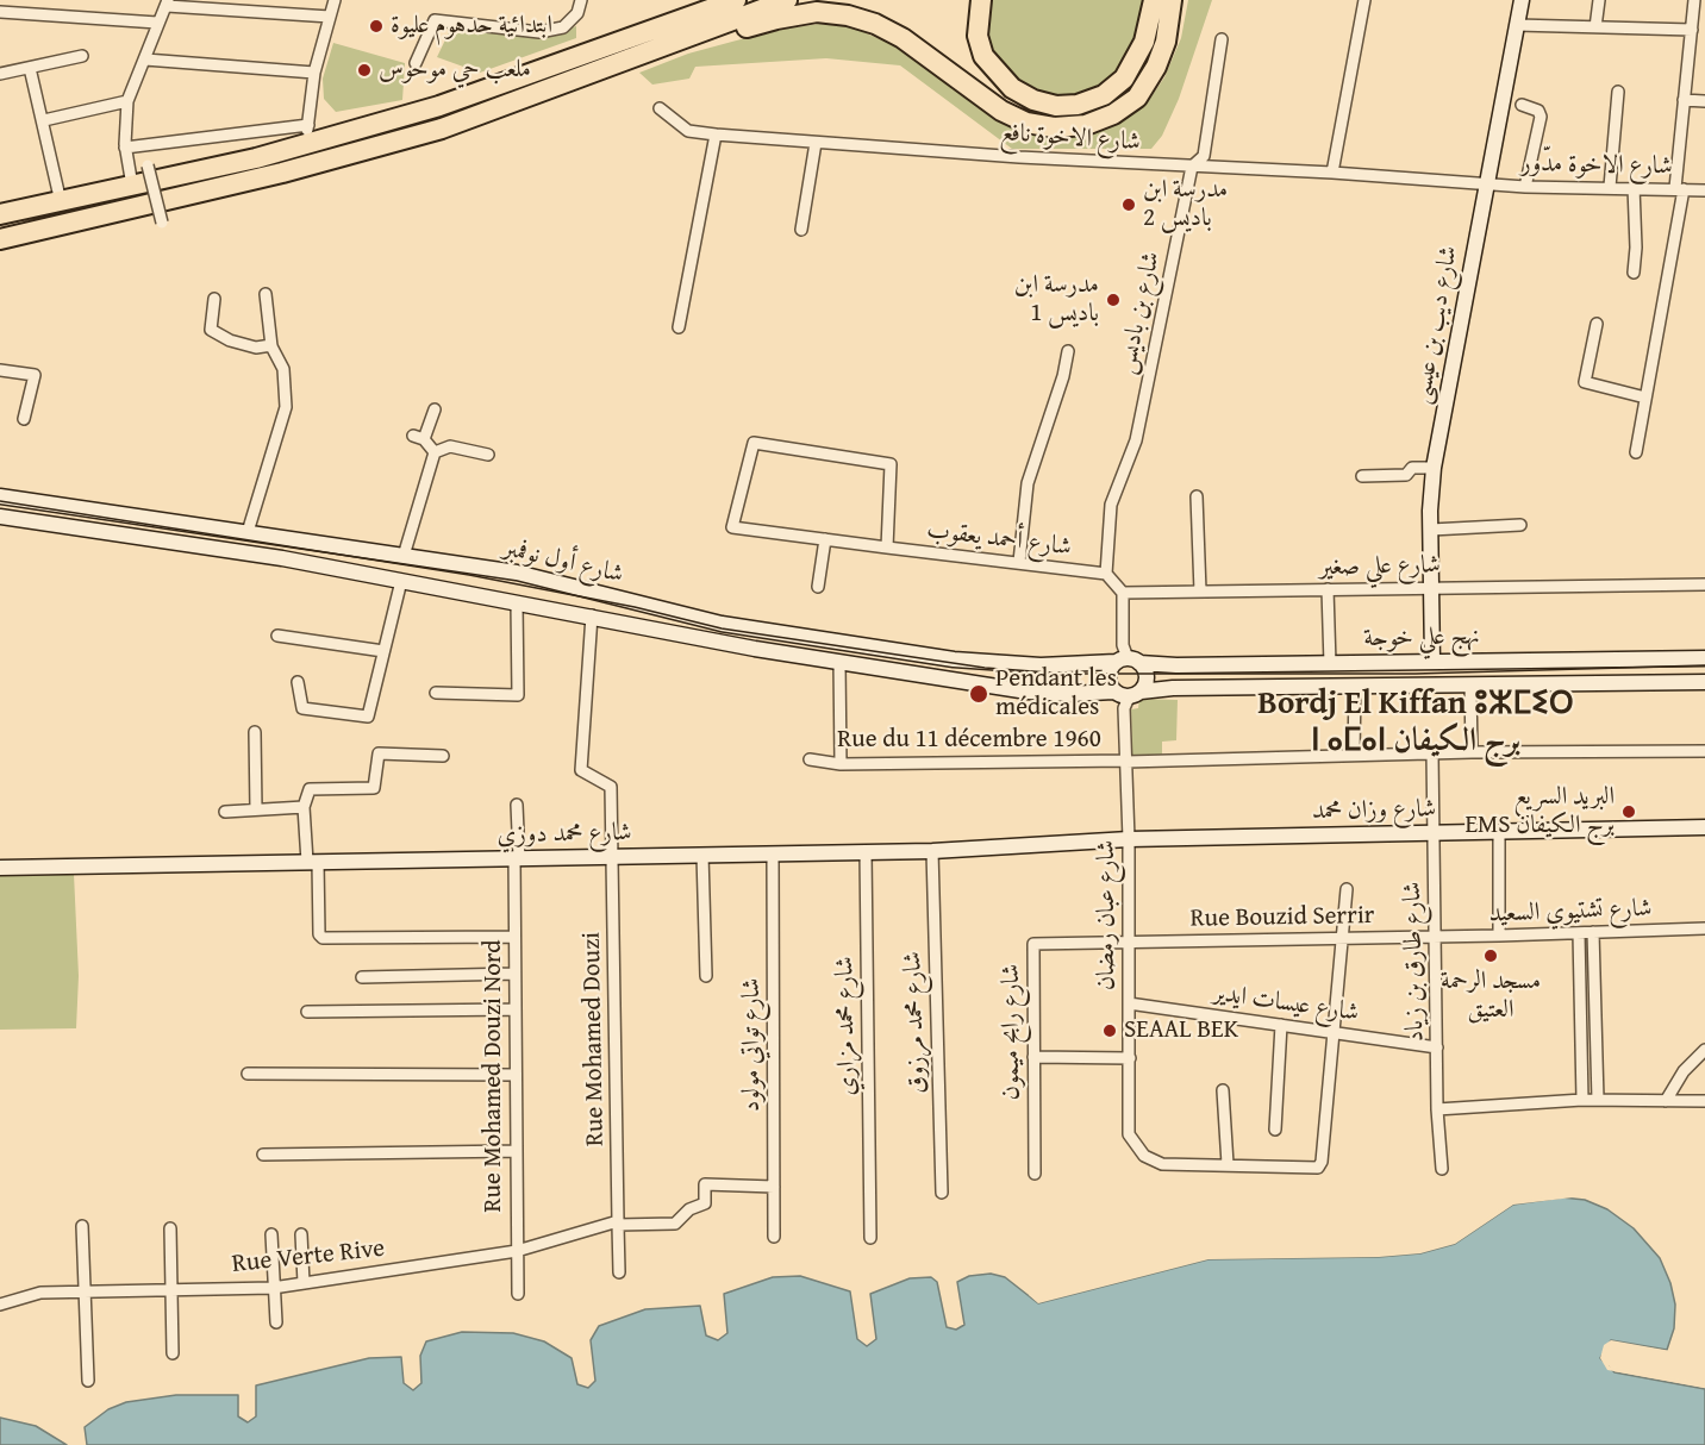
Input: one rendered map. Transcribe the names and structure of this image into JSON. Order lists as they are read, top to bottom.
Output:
{
  "streets": {
    "main road": [
      "شارع ديب بن عيسى",
      "شارع أول نوفمبر",
      "نهج علي خوجة",
      "شارع وزان محمد",
      "شارع محمد دوزي"
    ],
    "street": [
      "شارع الاخوة نافع",
      "شارع الاخوة مدّور",
      "شارع بن باديس",
      "شارع أحمد يعقوب",
      "شارع علي صغير",
      "Rue du 11 décembre 1960",
      "شارع تشتيوي السعيد",
      "شارع عبان رمضان",
      "Rue Bouzid Serrir",
      "شارع طارق بن زياد",
      "شارع عيسات ايدير",
      "شارع محمد مرزوق",
      "شارع محمد مزاري",
      "شارع رابح ميمون",
      "Rue Mohamed Douzi",
      "شارع تواتي مولود",
      "Rue Mohamed Douzi Nord",
      "Rue Verte Rive"
    ]
  },
  "crossings": [
    ["شارع الاخوة نافع", "شارع الاخوة مدّور"],
    ["شارع الاخوة نافع", "شارع بن باديس"],
    ["شارع الاخوة نافع", "شارع ديب بن عيسى"],
    ["شارع الاخوة مدّور", "شارع ديب بن عيسى"],
    ["شارع بن باديس", "شارع أحمد يعقوب"],
    ["شارع ديب بن عيسى", "شارع علي صغير"],
    ["شارع ديب بن عيسى", "نهج علي خوجة"],
    ["شارع أول نوفمبر", "نهج علي خوجة"],
    ["شارع أول نوفمبر", "Rue Mohamed Douzi"],
    ["نهج علي خوجة", "شارع عبان رمضان"],
    ["Rue du 11 décembre 1960", "شارع عبان رمضان"],
    ["Rue du 11 décembre 1960", "شارع طارق بن زياد"],
    ["شارع وزان محمد", "شارع محمد دوزي"],
    ["شارع وزان محمد", "شارع عبان رمضان"],
    ["شارع وزان محمد", "شارع طارق بن زياد"],
    ["شارع محمد دوزي", "شارع عبان رمضان"],
    ["شارع محمد دوزي", "شارع محمد مرزوق"],
    ["شارع محمد دوزي", "شارع محمد مزاري"],
    ["شارع محمد دوزي", "Rue Mohamed Douzi"],
    ["شارع محمد دوزي", "شارع تواتي مولود"],
    ["شارع محمد دوزي", "Rue Mohamed Douzi Nord"],
    ["شارع تشتيوي السعيد", "Rue Bouzid Serrir"],
    ["شارع تشتيوي السعيد", "شارع طارق بن زياد"],
    ["شارع عبان رمضان", "Rue Bouzid Serrir"],
    ["شارع عبان رمضان", "شارع عيسات ايدير"],
    ["شارع عبان رمضان", "شارع رابح ميمون"],
    ["Rue Bouzid Serrir", "شارع طارق بن زياد"],
    ["Rue Bouzid Serrir", "شارع رابح ميمون"],
    ["شارع طارق بن زياد", "شارع عيسات ايدير"],
    ["Rue Mohamed Douzi", "Rue Verte Rive"],
    ["شارع تواتي مولود", "Rue Verte Rive"],
    ["Rue Mohamed Douzi Nord", "Rue Verte Rive"]
  ],
  "districts": ["Bordj El Kiffan ⵓⵣⵎⵉⵔ ⵏ ⴰⵎⴰⵏ برج الكيفان"],
  "places": [
    "ابتدائية حدهوم عليوة",
    "ملعب حي موحوس",
    "مدرسة ابن باديس 2",
    "مدرسة ابن باديس 1",
    "Pendant les médicales",
    "البريد السريع EMS برج الكيفان",
    "مسجد الرحمة العتيق",
    "SEAAL BEK"
  ]
}
